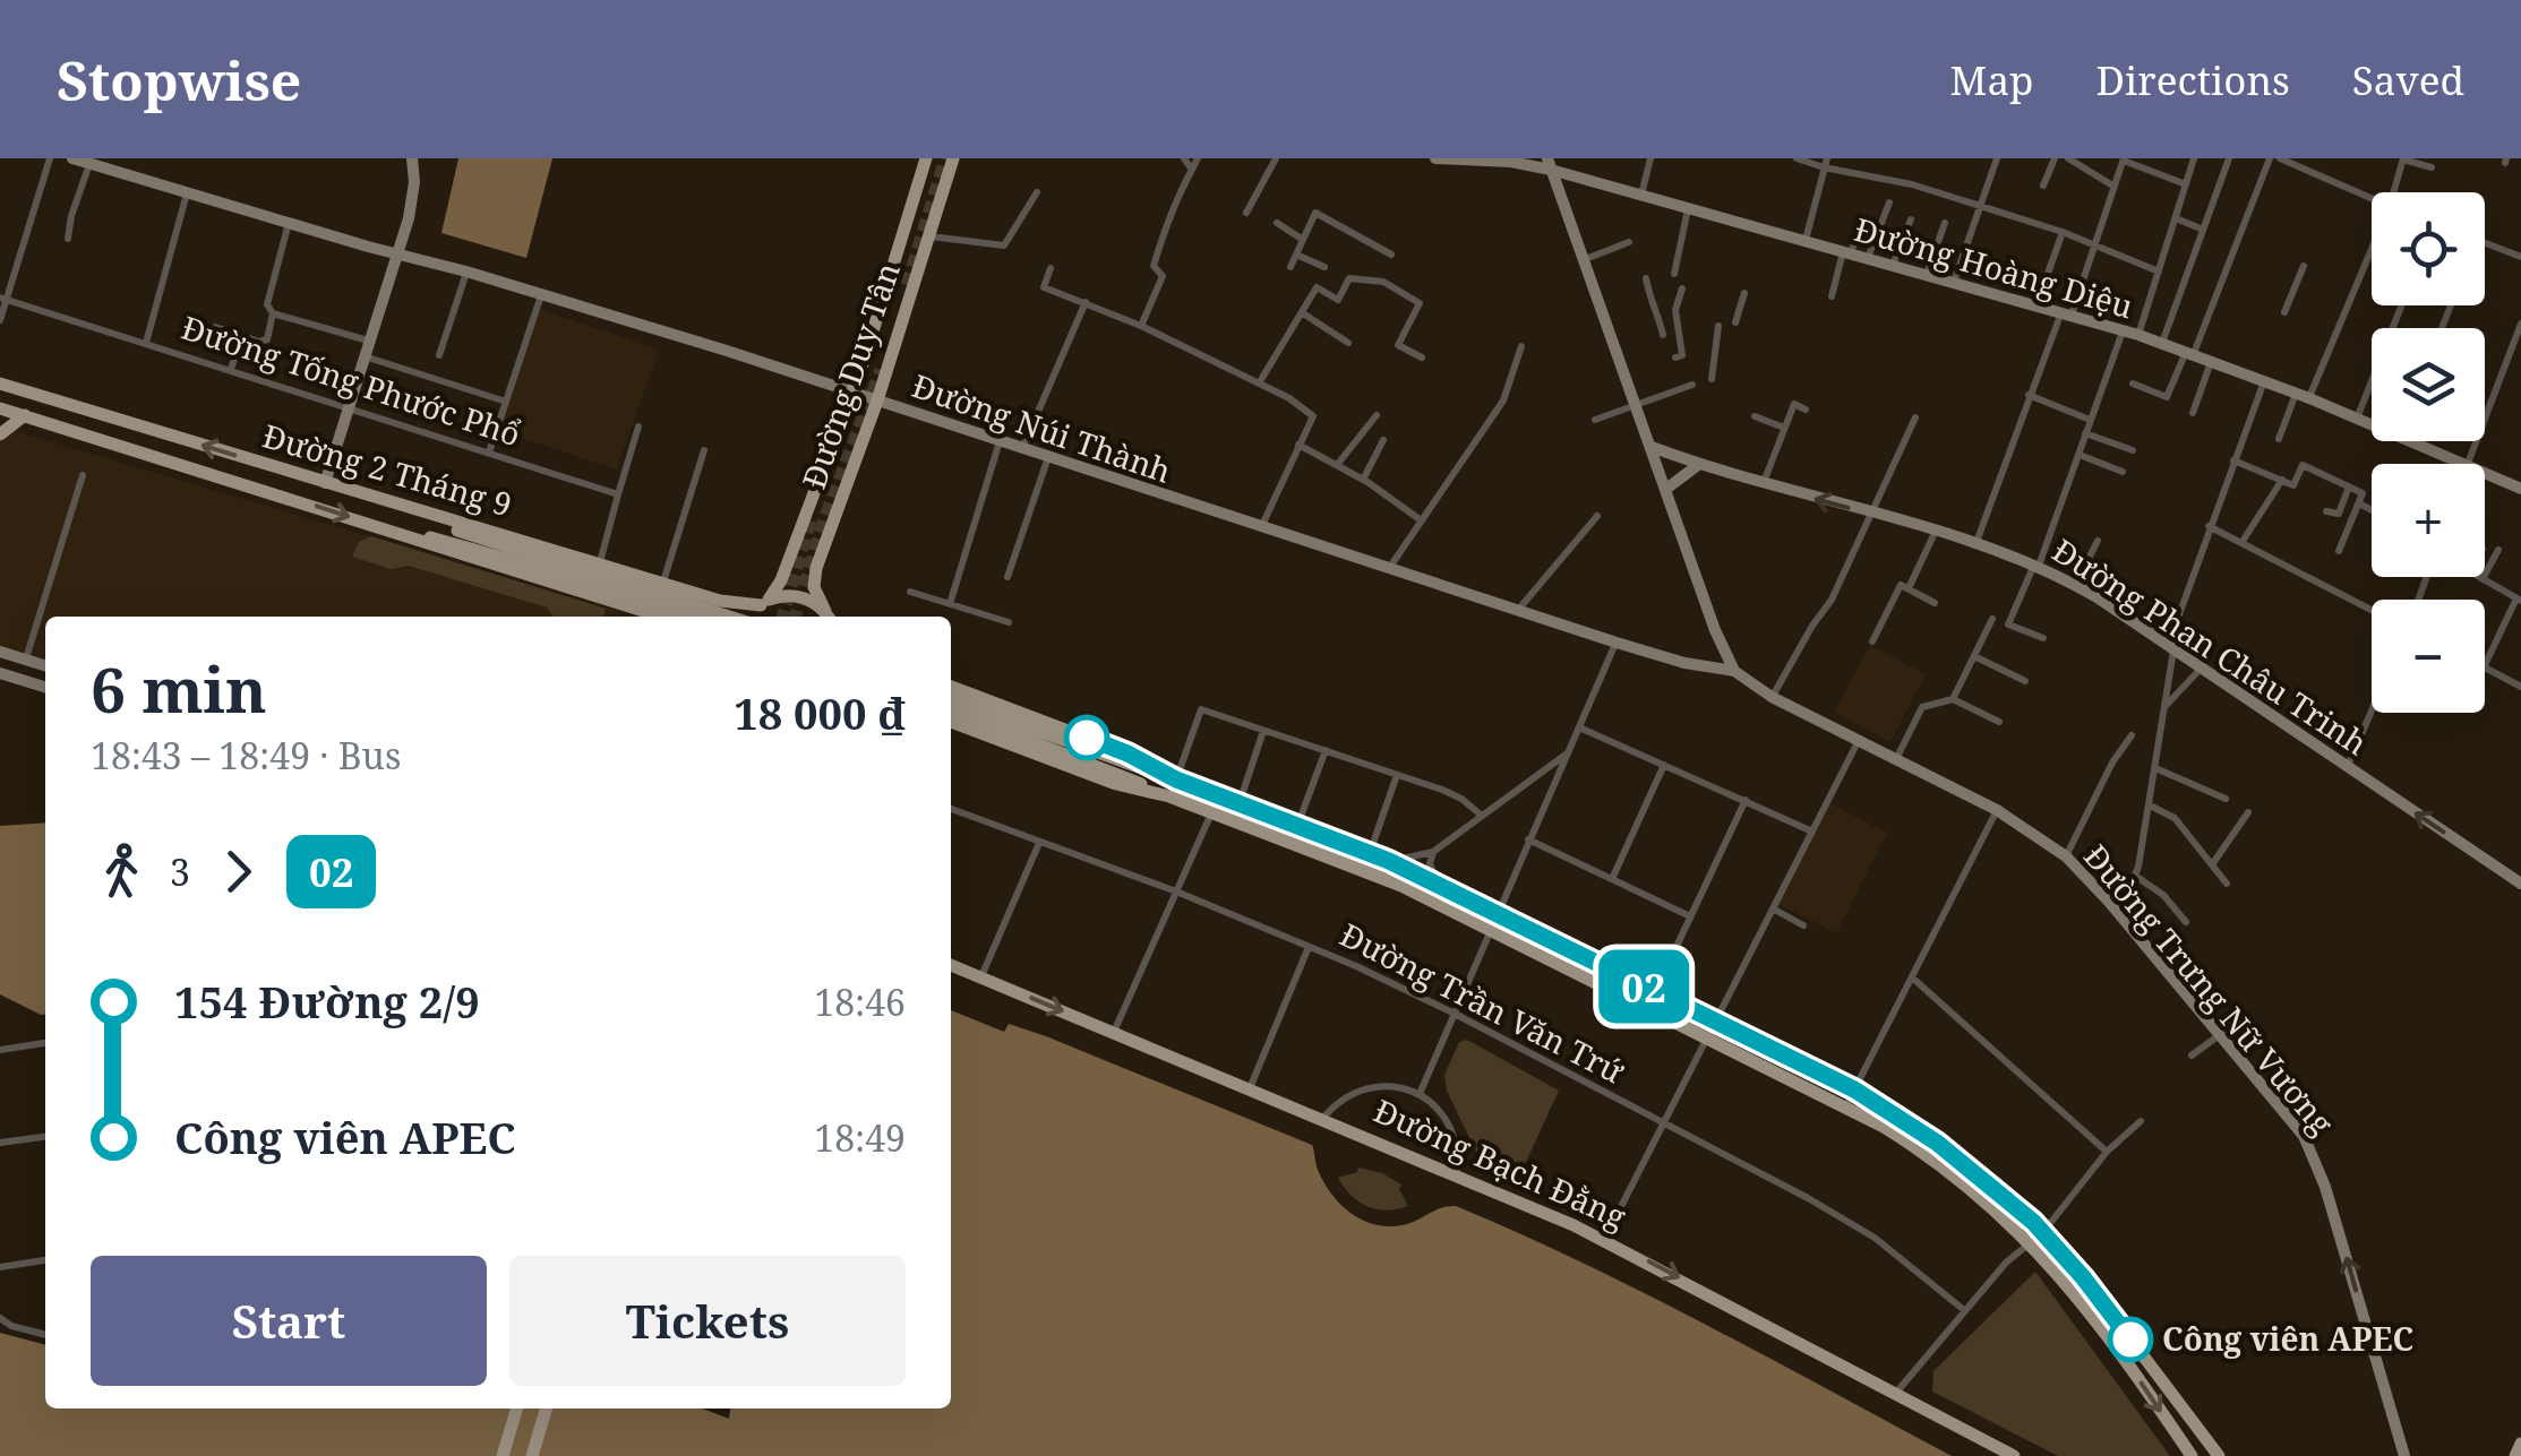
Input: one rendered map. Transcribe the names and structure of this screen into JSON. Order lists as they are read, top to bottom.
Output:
{
  "streets": {
    "main road": [
      "Đường Hoàng Diệu",
      "Đường Duy Tân",
      "Đường Núi Thành",
      "Đường 2 Tháng 9",
      "Đường Phan Châu Trinh",
      "Đường Trưng Nữ Vương",
      "Đường Bạch Đằng"
    ],
    "street": ["Đường Tống Phước Phổ", "Đường Trần Văn Trứ"]
  },
  "crossings": [
    ["Đường Hoàng Diệu", "Đường Trưng Nữ Vương"],
    ["Đường Duy Tân", "Đường Núi Thành"],
    ["Đường Duy Tân", "Đường 2 Tháng 9"],
    ["Đường Núi Thành", "Đường Trưng Nữ Vương"],
    ["Đường Phan Châu Trinh", "Đường Trưng Nữ Vương"]
  ],
  "one_way": ["Đường Bạch Đằng"],
  "places": ["Công viên APEC"],
  "lines": ["bus line 02"],
  "page": {
    "header": "Stopwise",
    "nav": ["Map", "Directions", "Saved"],
    "on_map": "02",
    "map_buttons": ["+", "−"],
    "heading": ["6 min", "18:43 – 18:49 · Bus", "18 000 ₫"],
    "legs": ["3", "02"],
    "list": [
      {
        "name": "154 Đường 2/9",
        "value": "18:46"
      },
      {
        "name": "Công viên APEC",
        "value": "18:49"
      }
    ],
    "buttons": ["Start", "Tickets"]
  }
}
